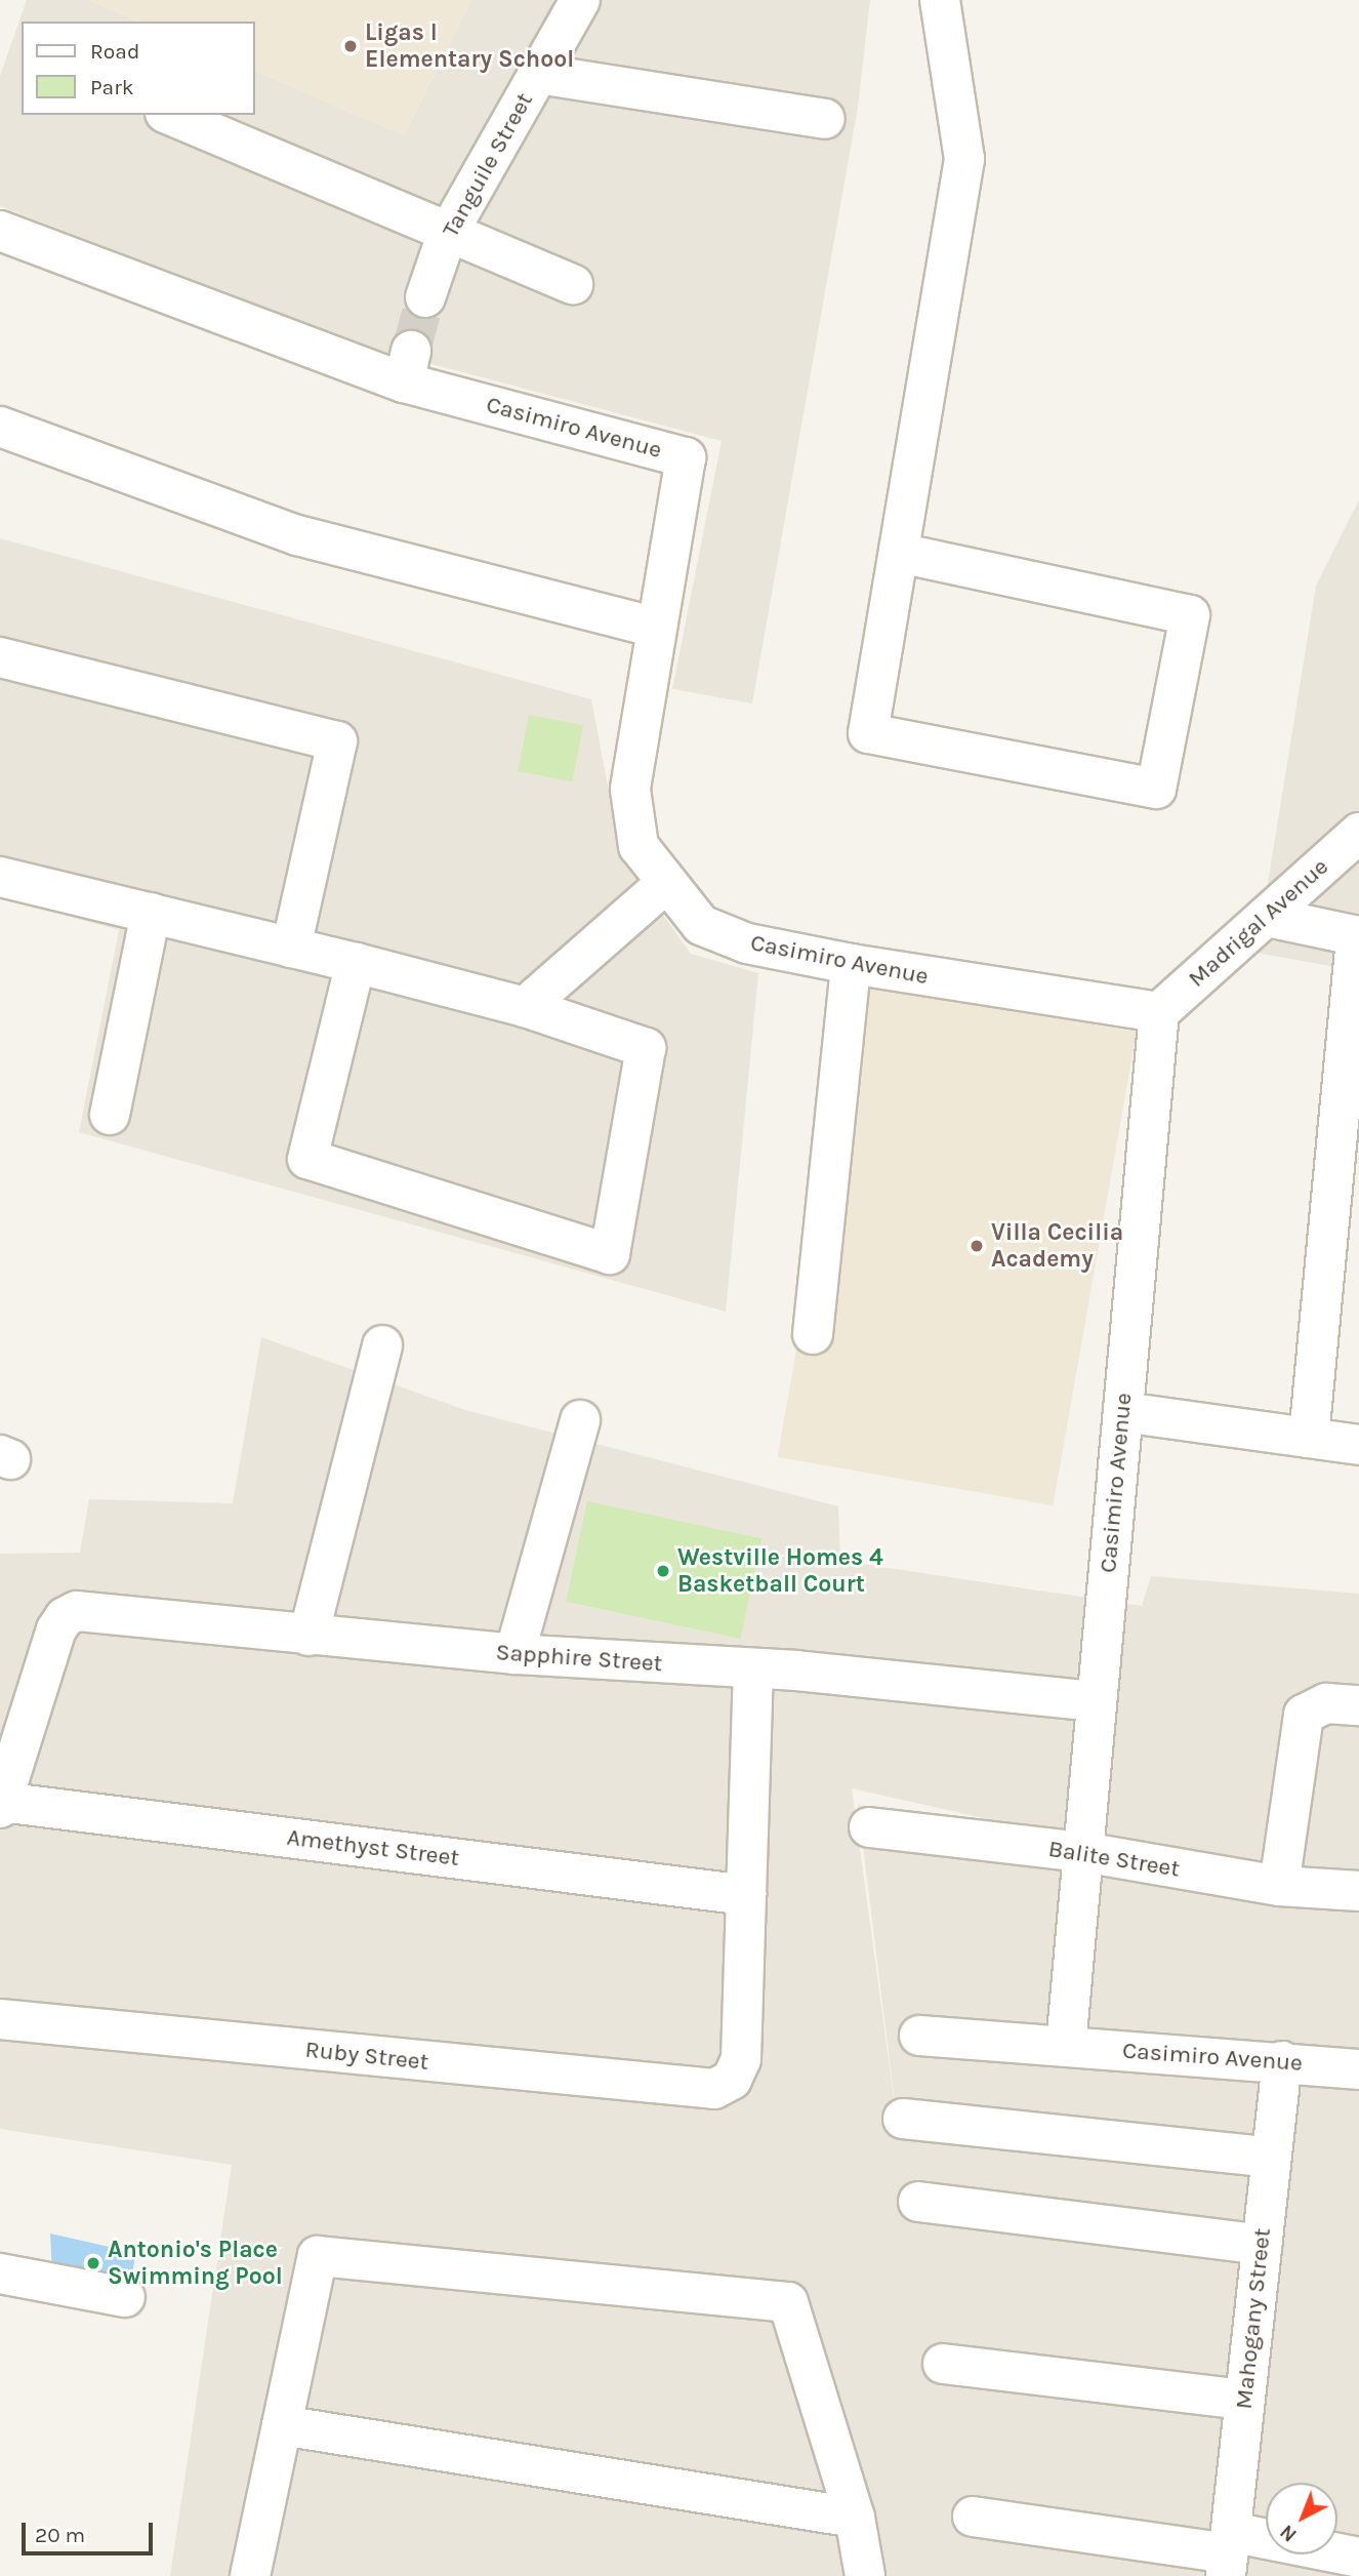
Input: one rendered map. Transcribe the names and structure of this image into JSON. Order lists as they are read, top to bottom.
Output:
{
  "streets": {
    "street": [
      "Tanguile Street",
      "Casimiro Avenue",
      "Madrigal Avenue",
      "Sapphire Street",
      "Amethyst Street",
      "Balite Street",
      "Ruby Street",
      "Mahogany Street"
    ]
  },
  "crossings": [
    ["Casimiro Avenue", "Madrigal Avenue"],
    ["Casimiro Avenue", "Sapphire Street"],
    ["Casimiro Avenue", "Balite Street"],
    ["Casimiro Avenue", "Mahogany Street"],
    ["Sapphire Street", "Amethyst Street"],
    ["Amethyst Street", "Ruby Street"]
  ],
  "places": [
    "Ligas I Elementary School",
    "Villa Cecilia Academy",
    "Westville Homes 4 Basketball Court",
    "Antonio's Place Swimming Pool"
  ],
  "legend": ["Road", "Park"],
  "scale_bar": "20 m",
  "north": "bottom left"
}
